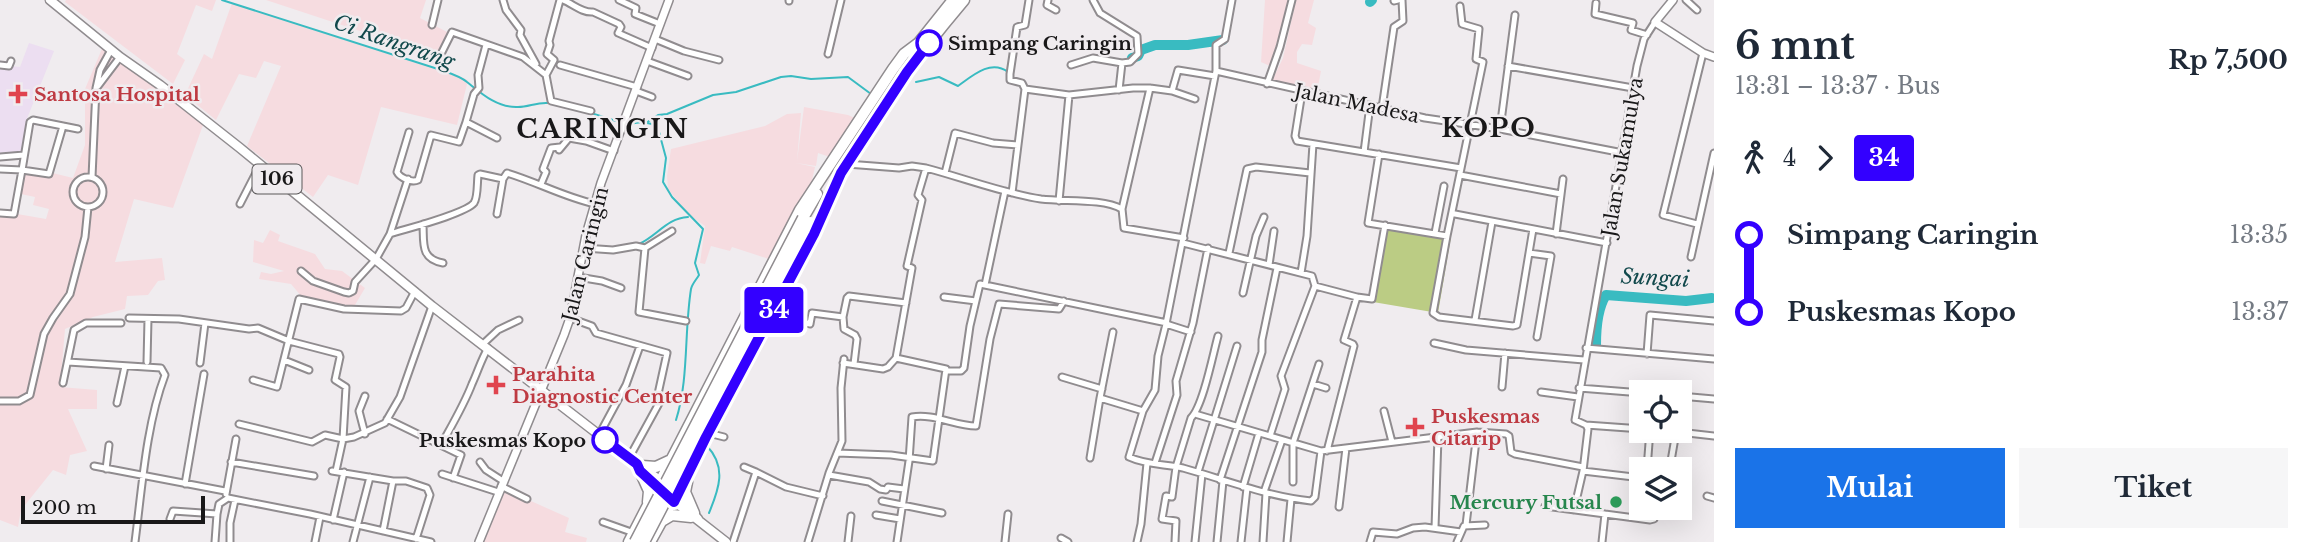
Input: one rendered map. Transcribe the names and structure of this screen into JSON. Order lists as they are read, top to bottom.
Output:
{
  "streets": {
    "main road": ["106", "Jalan Caringin"],
    "street": ["Jalan Madesa", "Jalan Sukamulya"]
  },
  "crossings": [
    ["Jalan Madesa", "Jalan Sukamulya"],
    ["106", "Jalan Caringin"]
  ],
  "districts": ["KOPO", "CARINGIN"],
  "water": ["Ci Rangrang", "Sungai"],
  "places": {
    "other": ["Simpang Caringin", "Puskesmas Kopo", "Mercury Futsal"],
    "health": ["Santosa Hospital", "Parahita Diagnostic Center", "Puskesmas Citarip"]
  },
  "lines": ["bus line 34"],
  "scale_bar": "200 m",
  "page": {
    "on_map": "34",
    "heading": ["6 mnt", "13:31 – 13:37 · Bus", "Rp 7,500"],
    "legs": ["4", "34"],
    "list": [
      {
        "name": "Simpang Caringin",
        "value": "13:35"
      },
      {
        "name": "Puskesmas Kopo",
        "value": "13:37"
      }
    ],
    "buttons": ["Mulai", "Tiket"],
    "scale": "200 m"
  }
}
